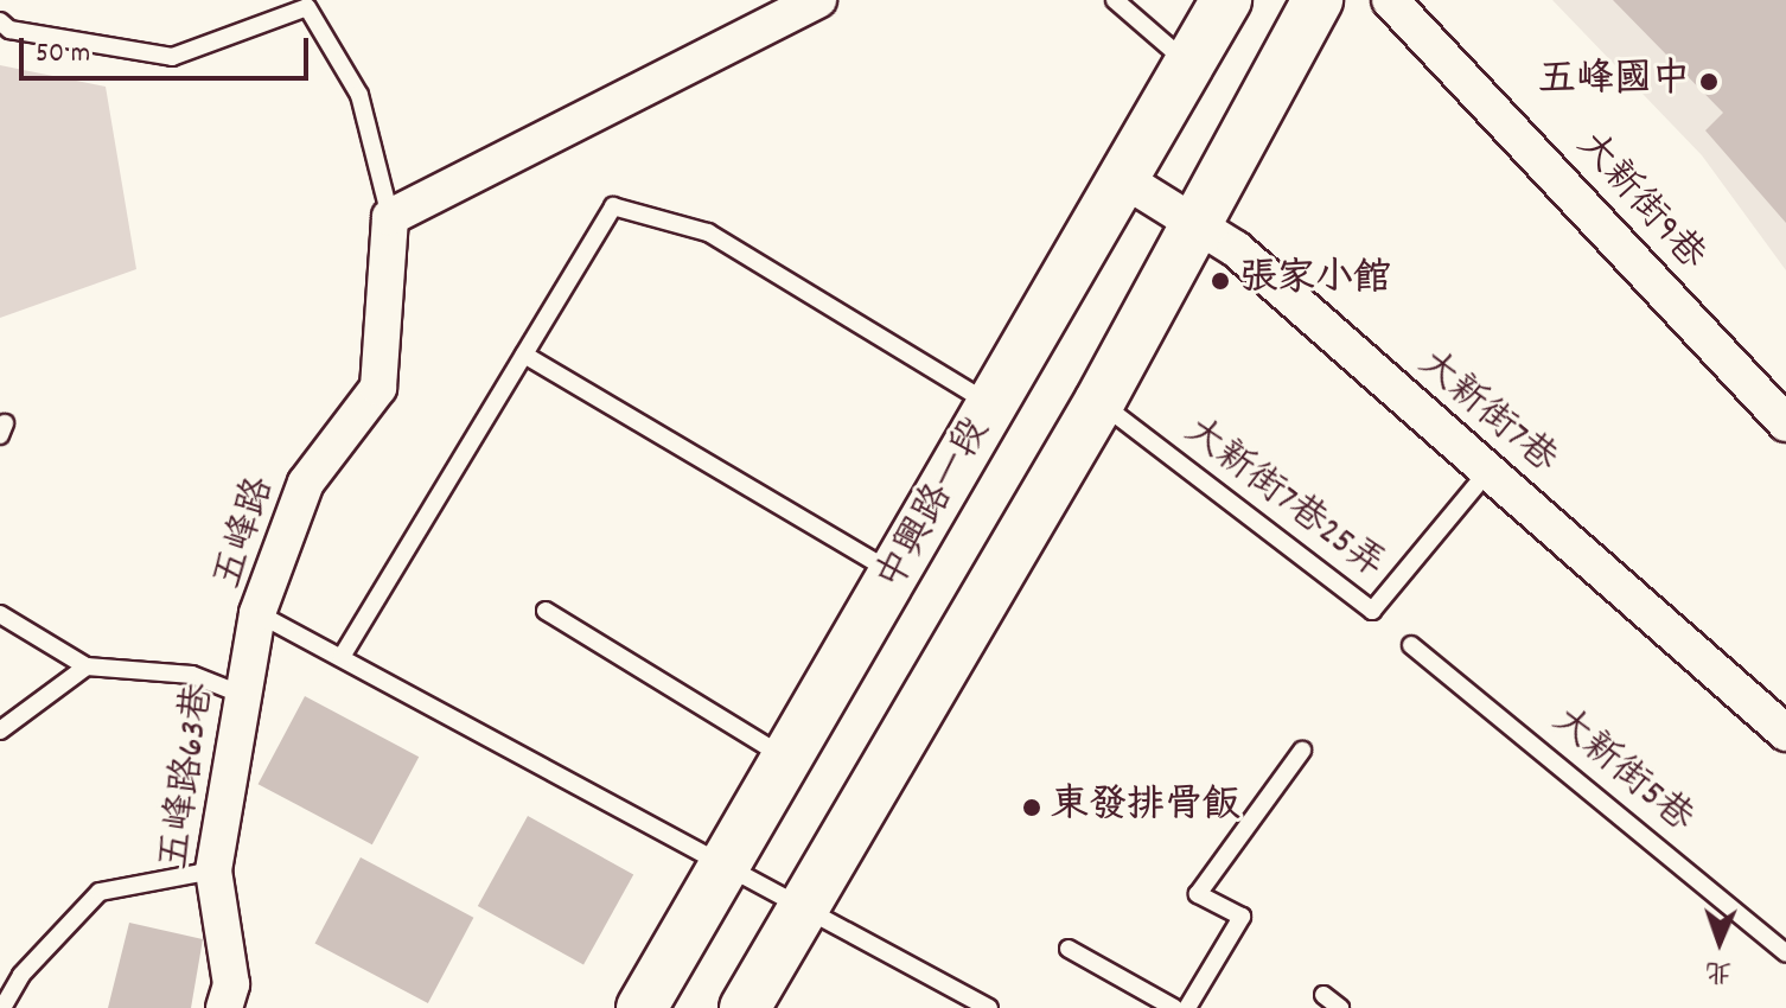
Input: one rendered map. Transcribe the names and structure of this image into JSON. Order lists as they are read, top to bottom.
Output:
{
  "streets": {
    "street": [
      "大新街9巷",
      "大新街7巷",
      "中興路一段",
      "五峰路",
      "五峰路63巷"
    ],
    "lane": ["大新街7巷25弄", "大新街5巷"]
  },
  "crossings": [
    ["大新街7巷", "大新街7巷25弄"],
    ["大新街7巷", "中興路一段"],
    ["中興路一段", "五峰路"],
    ["五峰路", "五峰路63巷"]
  ],
  "places": ["五峰國中", "張家小館", "東發排骨飯"],
  "scale_bar": "50 m",
  "north": "bottom"
}
